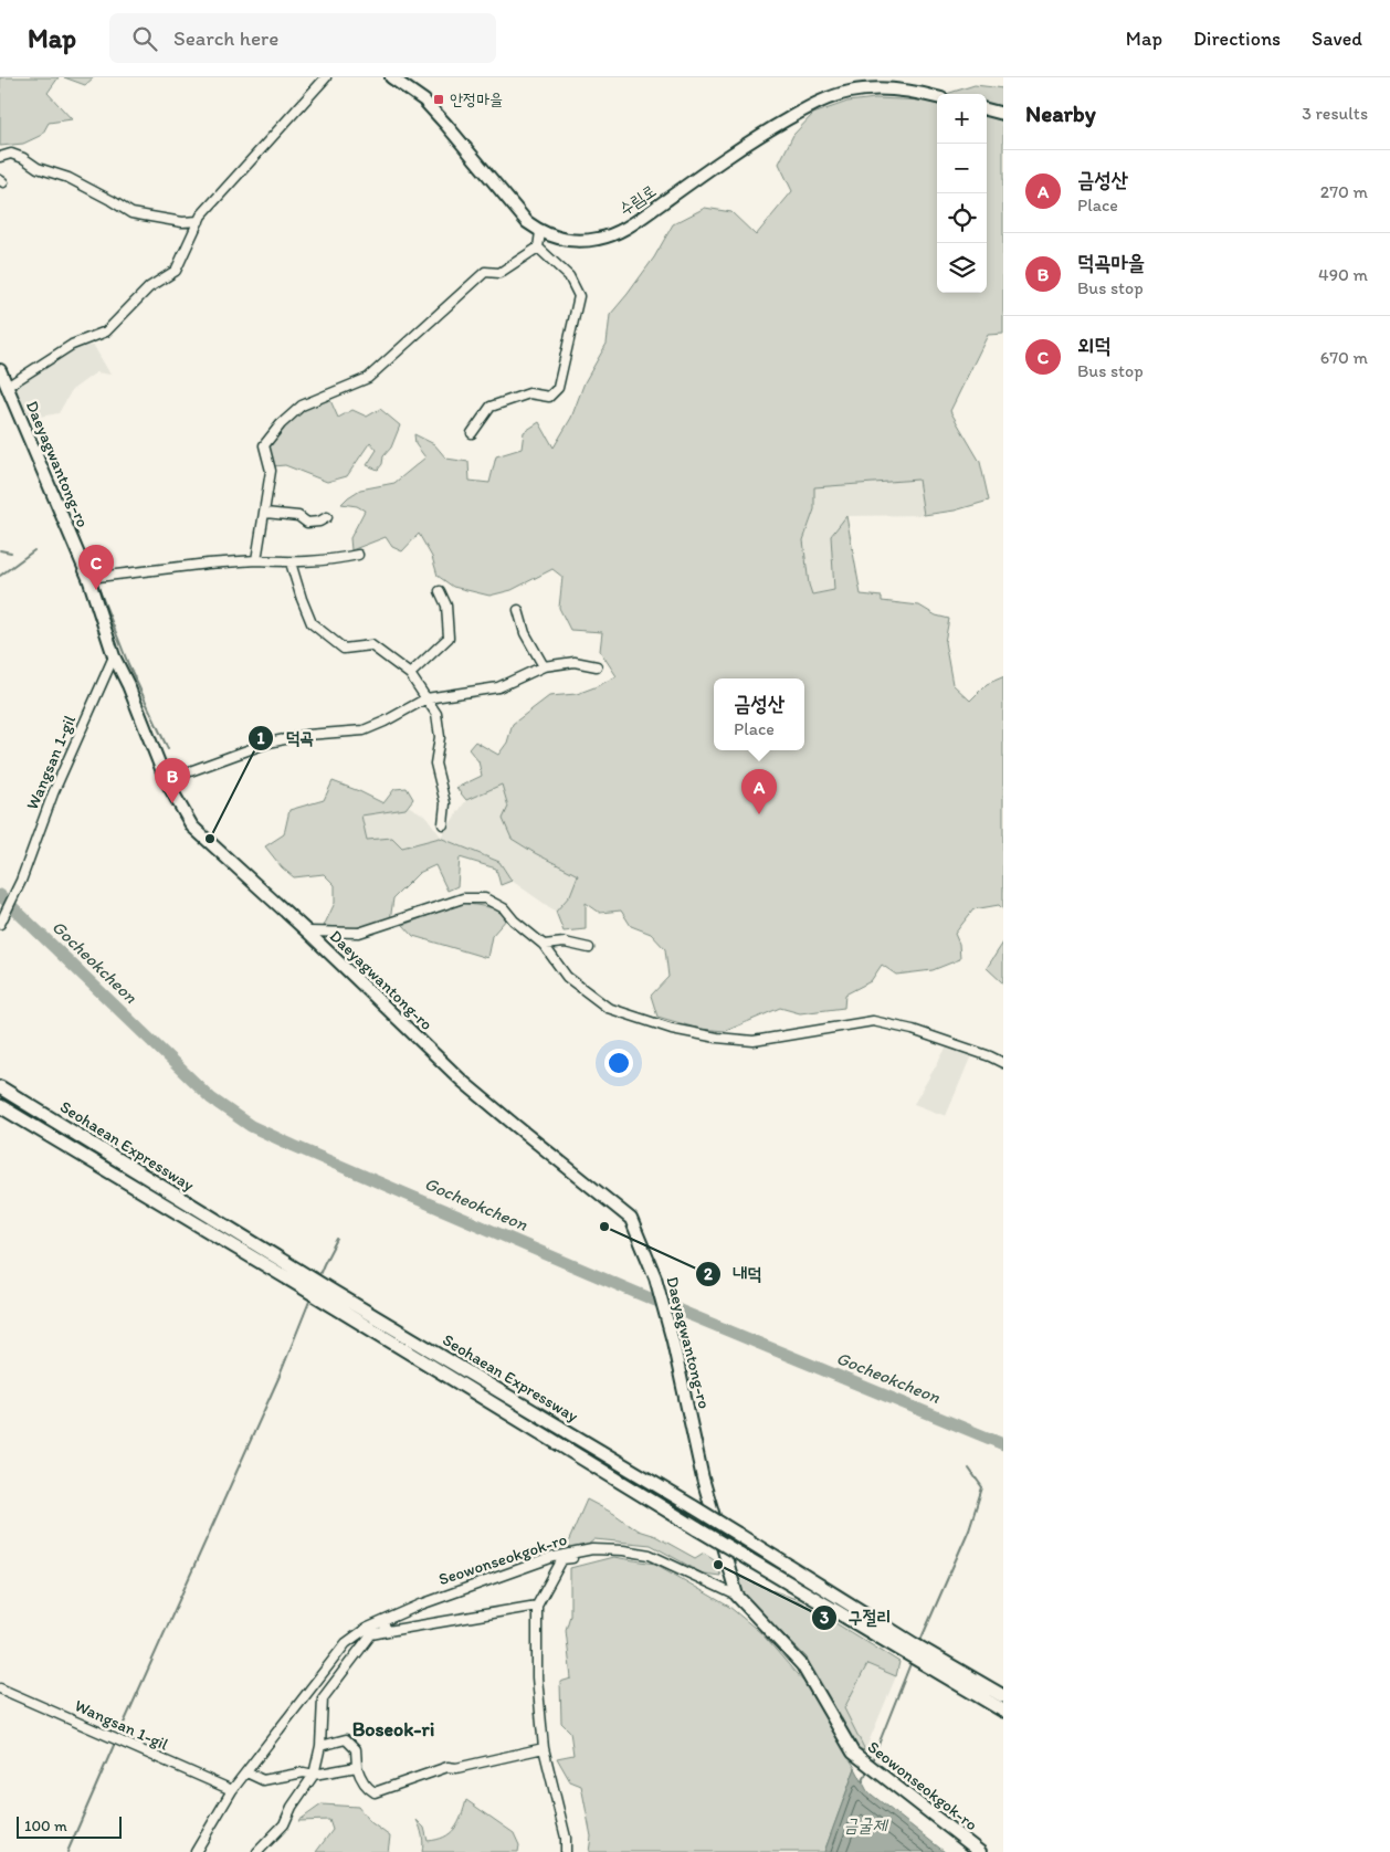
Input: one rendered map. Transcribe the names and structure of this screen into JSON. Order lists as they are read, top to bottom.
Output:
{
  "streets": {
    "highway": ["Seohaean Expressway"],
    "main road": ["수림로", "Daeyagwantong-ro", "Seowonseokgok-ro"],
    "street": ["Wangsan 1-gil"]
  },
  "crossings": [
    ["Daeyagwantong-ro", "Wangsan 1-gil"],
    ["Daeyagwantong-ro", "Seowonseokgok-ro"],
    ["Wangsan 1-gil", "Seowonseokgok-ro"]
  ],
  "districts": ["Boseok-ri"],
  "water": ["Gocheokcheon", "금굴제"],
  "places": {
    "transit": ["안정마을"],
    "other": ["덕곡", "내덕", "구절리"]
  },
  "scale_bar": "100 m",
  "page": {
    "header": "Map",
    "search": "Search here",
    "nav": ["Map", "Directions", "Saved"],
    "heading": ["Nearby", "3 results"],
    "map_buttons": ["+", "−"],
    "list": [
      {
        "mark": "A",
        "name": "금성산",
        "note": "Place",
        "value": "270 m"
      },
      {
        "mark": "B",
        "name": "덕곡마을",
        "note": "Bus stop",
        "value": "490 m"
      },
      {
        "mark": "C",
        "name": "외덕",
        "note": "Bus stop",
        "value": "670 m"
      }
    ],
    "pins": ["C", "B", "A"],
    "popup": ["금성산", "Place"],
    "scale": "100 m"
  }
}
